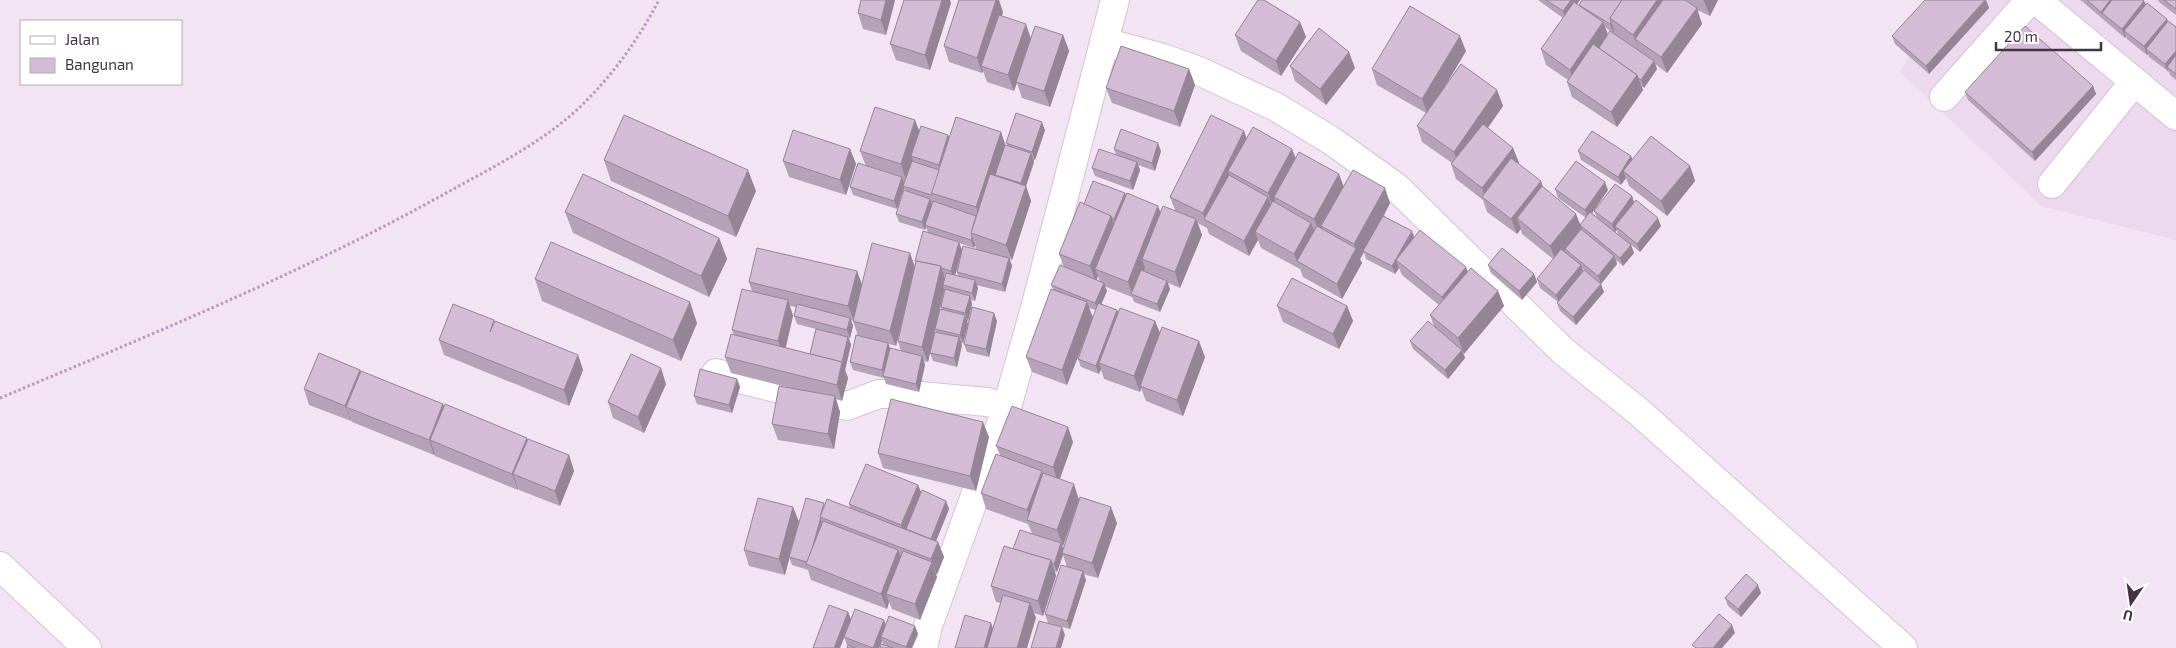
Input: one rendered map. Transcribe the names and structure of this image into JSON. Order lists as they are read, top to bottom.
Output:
{
  "legend": ["Jalan", "Bangunan"],
  "scale_bar": "20 m",
  "north": "bottom"
}
